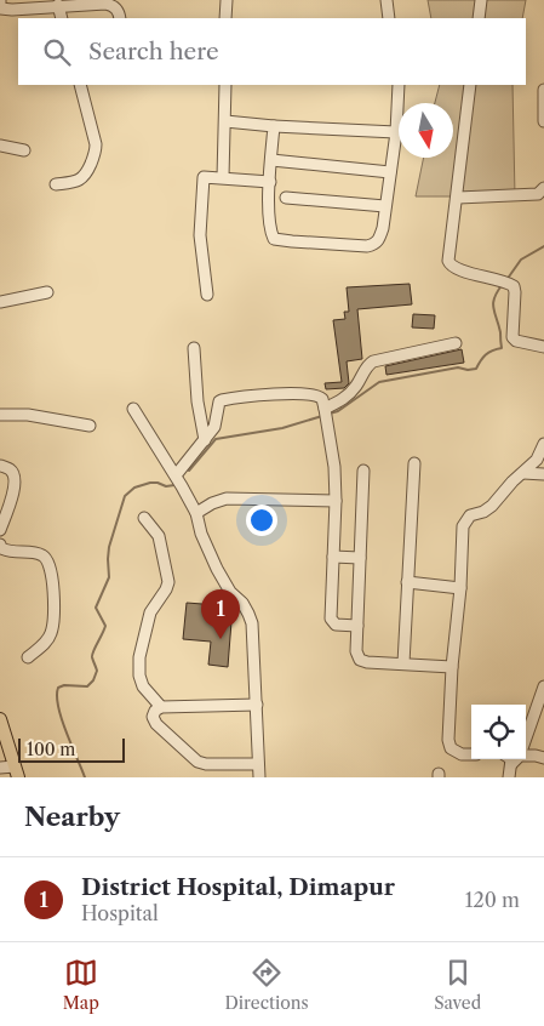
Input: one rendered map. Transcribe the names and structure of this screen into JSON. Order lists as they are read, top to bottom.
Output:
{
  "scale_bar": "100 m",
  "north": "bottom",
  "page": {
    "search": "Search here",
    "pins": "1",
    "scale": "100 m",
    "heading": "Nearby",
    "list": [
      {
        "mark": "1",
        "name": "District Hospital, Dimapur",
        "note": "Hospital",
        "value": "120 m"
      }
    ],
    "nav": ["Map", "Directions", "Saved"]
  }
}
